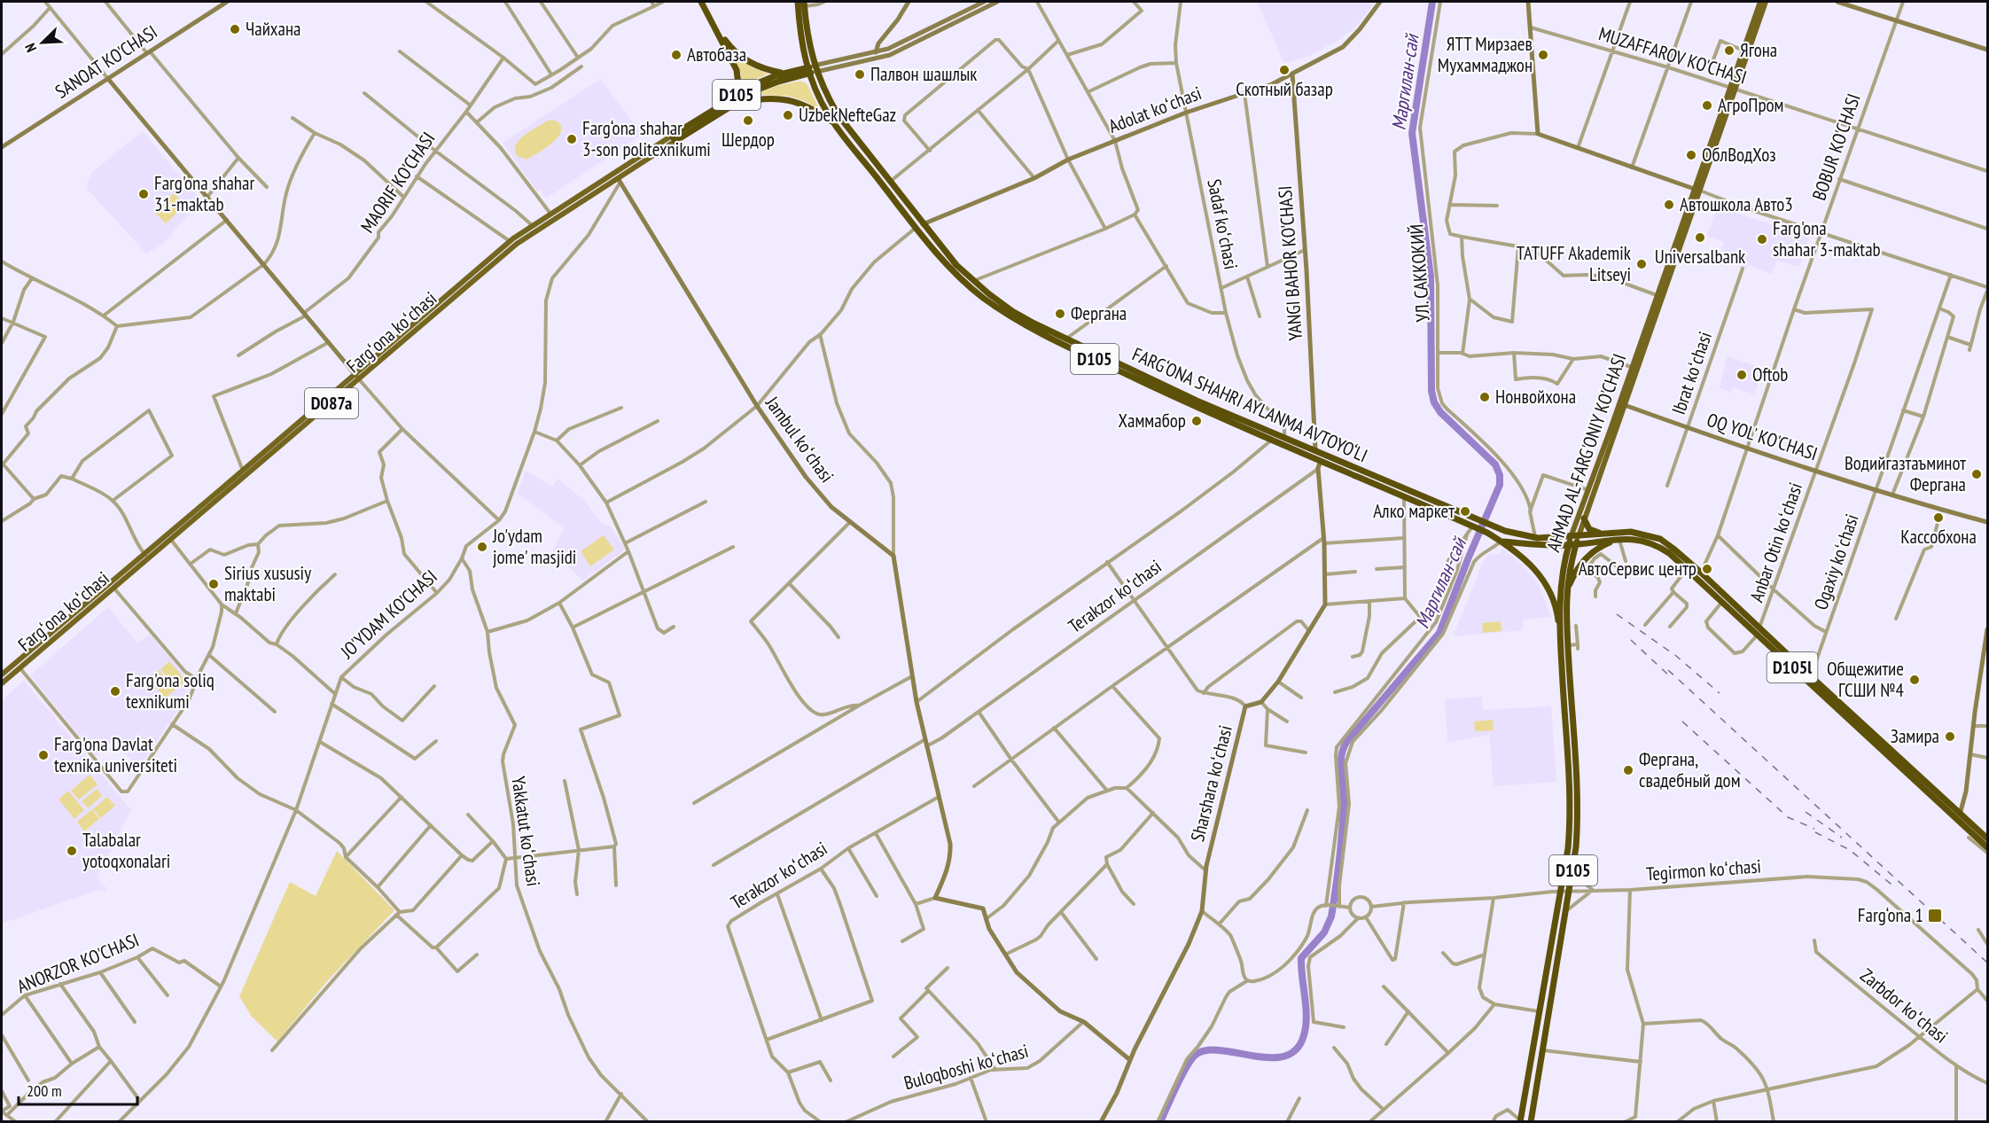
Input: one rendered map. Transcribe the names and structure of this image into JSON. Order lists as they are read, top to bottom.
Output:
{
  "streets": {
    "highway": [
      "D105",
      "Fargʻona koʻchasi",
      "FARG‘ONA SHAHRI AYLANMA AVTOYO‘LI",
      "AHMAD AL-FARG'ONIY KO'CHASI",
      "D105l"
    ],
    "main road": ["D087a"],
    "street": [
      "MUZAFFAROV KO'CHASI",
      "SANOAT KO'CHASI",
      "Adolat koʻchasi",
      "BOBUR KO'CHASI",
      "MAORIF KO'CHASI",
      "Sadaf koʻchasi",
      "YANGI BAHOR KO'CHASI",
      "УЛ. САККОКИЙ",
      "Ibrat koʻchasi",
      "OQ YOL' KO'CHASI",
      "Jambul koʻchasi",
      "Anbar Otin koʻchasi",
      "Ogaxiy koʻchasi",
      "Terakzor koʻchasi",
      "JO'YDAM KO'CHASI",
      "Sharshara koʻchasi",
      "Yakkatut koʻchasi",
      "Tegirmon koʻchasi",
      "ANORZOR KO'CHASI",
      "Zarbdor koʻchasi",
      "Buloqboshi koʻchasi"
    ]
  },
  "crossings": [
    ["MUZAFFAROV KO'CHASI", "BOBUR KO'CHASI"],
    ["MUZAFFAROV KO'CHASI", "AHMAD AL-FARG'ONIY KO'CHASI"],
    ["D105", "Fargʻona koʻchasi"],
    ["D105", "FARG‘ONA SHAHRI AYLANMA AVTOYO‘LI"],
    ["D105", "AHMAD AL-FARG'ONIY KO'CHASI"],
    ["D105", "D105l"],
    ["Adolat koʻchasi", "Sadaf koʻchasi"],
    ["Adolat koʻchasi", "YANGI BAHOR KO'CHASI"],
    ["Adolat koʻchasi", "FARG‘ONA SHAHRI AYLANMA AVTOYO‘LI"],
    ["BOBUR KO'CHASI", "OQ YOL' KO'CHASI"],
    ["BOBUR KO'CHASI", "Anbar Otin koʻchasi"],
    ["BOBUR KO'CHASI", "D105l"],
    ["Sadaf koʻchasi", "FARG‘ONA SHAHRI AYLANMA AVTOYO‘LI"],
    ["YANGI BAHOR KO'CHASI", "FARG‘ONA SHAHRI AYLANMA AVTOYO‘LI"],
    ["Fargʻona koʻchasi", "FARG‘ONA SHAHRI AYLANMA AVTOYO‘LI"],
    ["Fargʻona koʻchasi", "Jambul koʻchasi"],
    ["Fargʻona koʻchasi", "JO'YDAM KO'CHASI"],
    ["Ibrat koʻchasi", "OQ YOL' KO'CHASI"],
    ["FARG‘ONA SHAHRI AYLANMA AVTOYO‘LI", "Terakzor koʻchasi"],
    ["OQ YOL' KO'CHASI", "AHMAD AL-FARG'ONIY KO'CHASI"],
    ["OQ YOL' KO'CHASI", "Anbar Otin koʻchasi"],
    ["OQ YOL' KO'CHASI", "Ogaxiy koʻchasi"],
    ["Jambul koʻchasi", "JO'YDAM KO'CHASI"],
    ["AHMAD AL-FARG'ONIY KO'CHASI", "D105l"],
    ["AHMAD AL-FARG'ONIY KO'CHASI", "Tegirmon koʻchasi"],
    ["Anbar Otin koʻchasi", "D105l"],
    ["Ogaxiy koʻchasi", "D105l"],
    ["JO'YDAM KO'CHASI", "Yakkatut koʻchasi"],
    ["JO'YDAM KO'CHASI", "ANORZOR KO'CHASI"]
  ],
  "water": ["Маргилан-сай"],
  "places": {
    "other": [
      "Чайхана",
      "Ягона",
      "Автобаза",
      "ЯТТ Мирзаев Мухаммаджон",
      "Скотный базар",
      "Палвон шашлык",
      "АгроПром",
      "UzbekNefteGaz",
      "Шердор",
      "Farg‘ona shahar 3-son politexnikumi",
      "ОблВодХоз",
      "Farg'ona shahar 31-maktab",
      "Автошкола Авто3",
      "Universalbank",
      "Farg'ona shahar 3-maktab",
      "TATUFF Akademik Litseyi",
      "Фергана",
      "Oftob",
      "Нонвойхона",
      "Хаммабор",
      "Водийгазтаъминот Фергана",
      "Алко маркет",
      "Кассобхона",
      "Jo'ydam jome' masjidi",
      "АвтоСервис центр",
      "Sirius xususiy maktabi",
      "Общежитие ГСШИ №4",
      "Farg'ona soliq texnikumi",
      "Замира",
      "Farg'ona Davlat texnika universiteti",
      "Фергана, свадебный дом",
      "Talabalar yotoqxonalari"
    ],
    "transit": ["Farg‘ona 1"]
  },
  "scale_bar": "200 m",
  "north": "bottom left"
}
